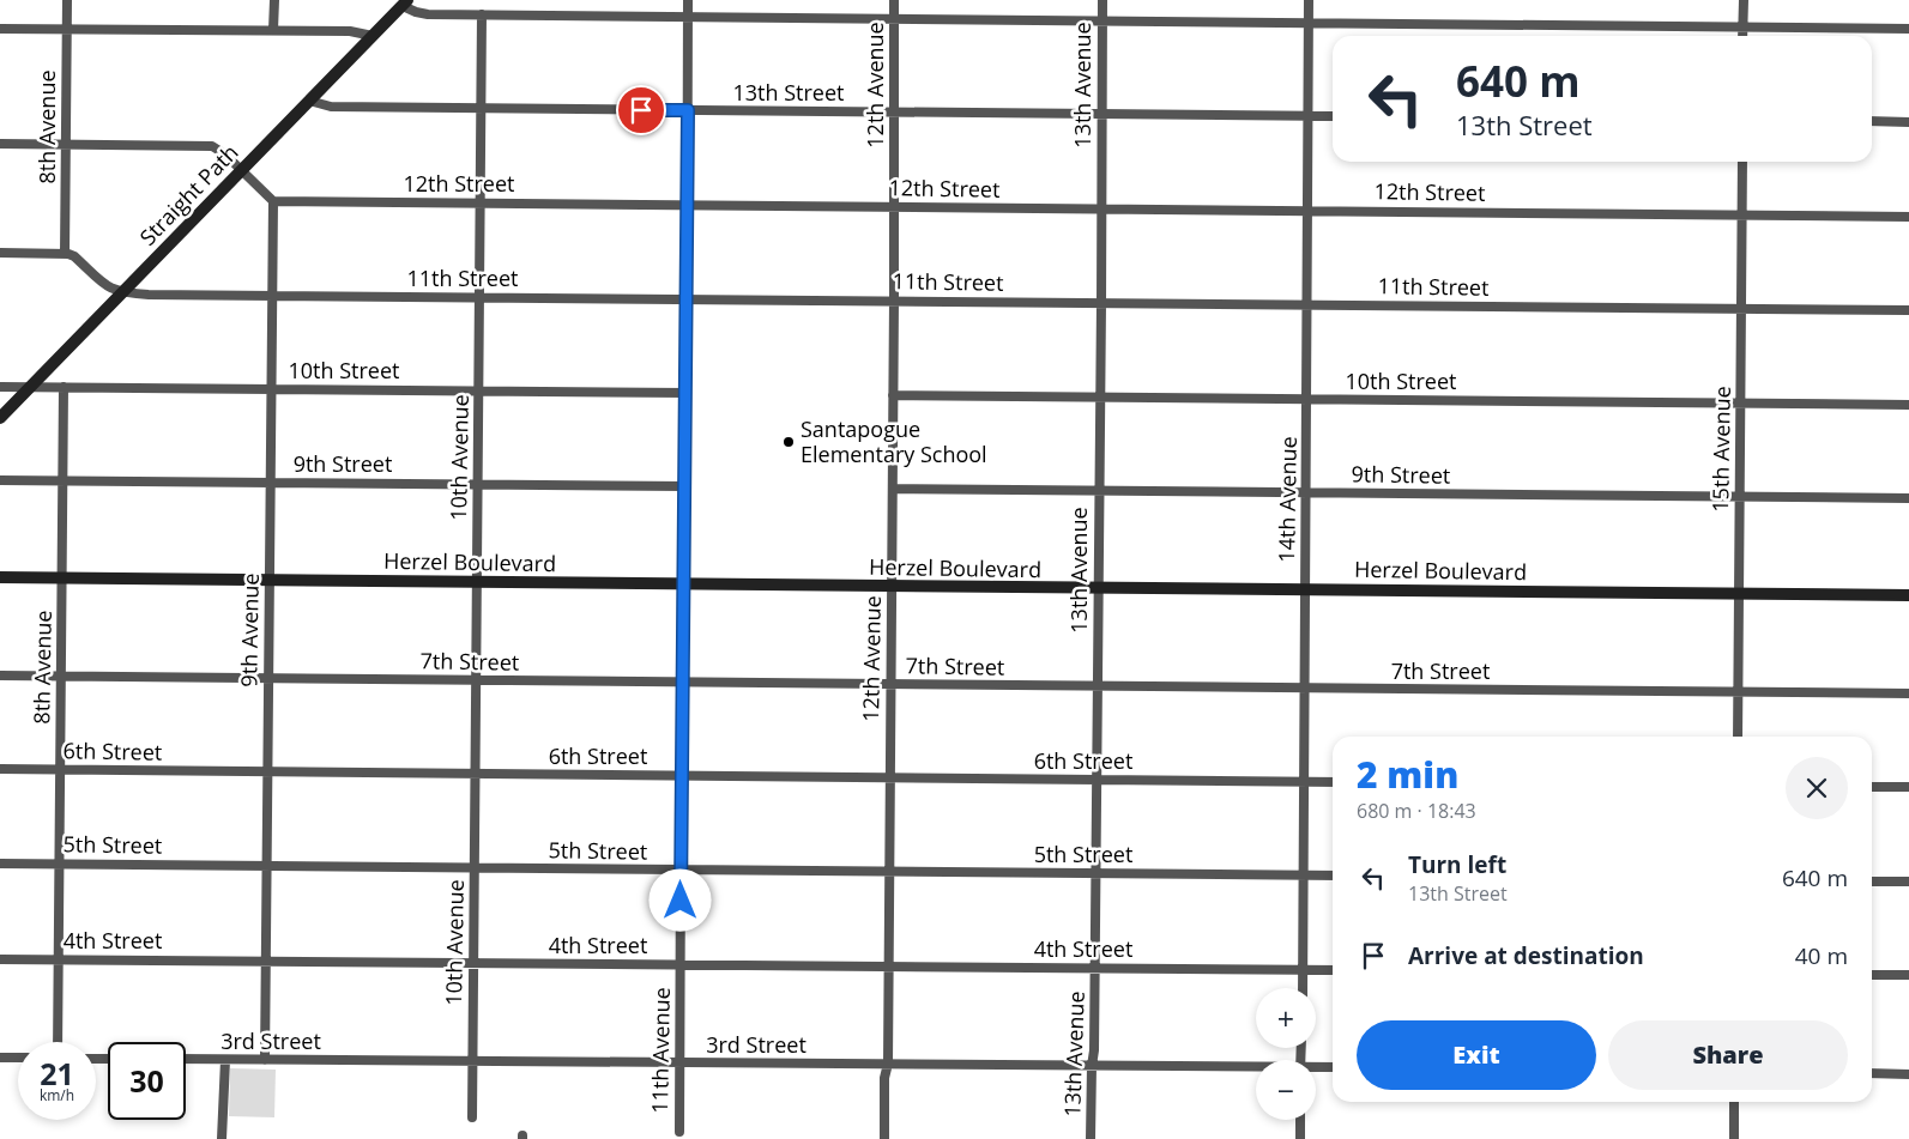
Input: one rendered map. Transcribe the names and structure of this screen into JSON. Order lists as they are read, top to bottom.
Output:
{
  "streets": {
    "street": [
      "12th Avenue",
      "13th Avenue",
      "13th Street",
      "8th Avenue",
      "12th Street",
      "Straight Path",
      "11th Street",
      "10th Street",
      "15th Avenue",
      "10th Avenue",
      "9th Street",
      "14th Avenue",
      "Herzel Boulevard",
      "9th Avenue",
      "7th Street",
      "6th Street",
      "5th Street",
      "4th Street",
      "3rd Street",
      "11th Avenue"
    ]
  },
  "crossings": [
    ["12th Avenue", "13th Street"],
    ["12th Avenue", "12th Street"],
    ["12th Avenue", "11th Street"],
    ["12th Avenue", "10th Street"],
    ["12th Avenue", "9th Street"],
    ["12th Avenue", "Herzel Boulevard"],
    ["12th Avenue", "7th Street"],
    ["12th Avenue", "6th Street"],
    ["12th Avenue", "5th Street"],
    ["12th Avenue", "4th Street"],
    ["12th Avenue", "3rd Street"],
    ["13th Avenue", "13th Street"],
    ["13th Avenue", "12th Street"],
    ["13th Avenue", "11th Street"],
    ["13th Avenue", "10th Street"],
    ["13th Avenue", "9th Street"],
    ["13th Avenue", "Herzel Boulevard"],
    ["13th Avenue", "7th Street"],
    ["13th Avenue", "6th Street"],
    ["13th Avenue", "5th Street"],
    ["13th Avenue", "4th Street"],
    ["13th Avenue", "3rd Street"],
    ["13th Street", "Straight Path"],
    ["13th Street", "10th Avenue"],
    ["13th Street", "14th Avenue"],
    ["13th Street", "11th Avenue"],
    ["8th Avenue", "11th Street"],
    ["8th Avenue", "10th Street"],
    ["8th Avenue", "9th Street"],
    ["8th Avenue", "Herzel Boulevard"],
    ["8th Avenue", "7th Street"],
    ["8th Avenue", "6th Street"],
    ["8th Avenue", "5th Street"],
    ["8th Avenue", "4th Street"],
    ["12th Street", "15th Avenue"],
    ["12th Street", "10th Avenue"],
    ["12th Street", "14th Avenue"],
    ["12th Street", "9th Avenue"],
    ["12th Street", "11th Avenue"],
    ["Straight Path", "11th Street"],
    ["Straight Path", "10th Street"],
    ["11th Street", "15th Avenue"],
    ["11th Street", "10th Avenue"],
    ["11th Street", "14th Avenue"],
    ["11th Street", "9th Avenue"],
    ["11th Street", "11th Avenue"],
    ["10th Street", "15th Avenue"],
    ["10th Street", "10th Avenue"],
    ["10th Street", "14th Avenue"],
    ["10th Street", "9th Avenue"],
    ["10th Street", "11th Avenue"],
    ["15th Avenue", "9th Street"],
    ["15th Avenue", "Herzel Boulevard"],
    ["15th Avenue", "7th Street"],
    ["10th Avenue", "9th Street"],
    ["10th Avenue", "Herzel Boulevard"],
    ["10th Avenue", "7th Street"],
    ["10th Avenue", "6th Street"],
    ["10th Avenue", "5th Street"],
    ["10th Avenue", "4th Street"],
    ["10th Avenue", "3rd Street"],
    ["9th Street", "14th Avenue"],
    ["9th Street", "9th Avenue"],
    ["9th Street", "11th Avenue"],
    ["14th Avenue", "Herzel Boulevard"],
    ["14th Avenue", "7th Street"],
    ["14th Avenue", "6th Street"],
    ["14th Avenue", "5th Street"],
    ["14th Avenue", "4th Street"],
    ["Herzel Boulevard", "9th Avenue"],
    ["Herzel Boulevard", "11th Avenue"],
    ["9th Avenue", "7th Street"],
    ["9th Avenue", "6th Street"],
    ["9th Avenue", "5th Street"],
    ["9th Avenue", "4th Street"],
    ["9th Avenue", "3rd Street"],
    ["7th Street", "11th Avenue"],
    ["6th Street", "11th Avenue"],
    ["5th Street", "11th Avenue"],
    ["4th Street", "11th Avenue"],
    ["3rd Street", "11th Avenue"]
  ],
  "places": ["Santapogue Elementary School"],
  "page": {
    "turn": ["640 m", "13th Street"],
    "heading": ["2 min", "680 m · 18:43"],
    "list": [
      {
        "name": "Turn left",
        "note": "13th Street",
        "value": "640 m"
      },
      {
        "name": "Arrive at destination",
        "value": "40 m"
      }
    ],
    "map_buttons": ["+", "−"],
    "buttons": ["Exit", "Share"],
    "speed": "21 km/h",
    "limit": "30"
  }
}
